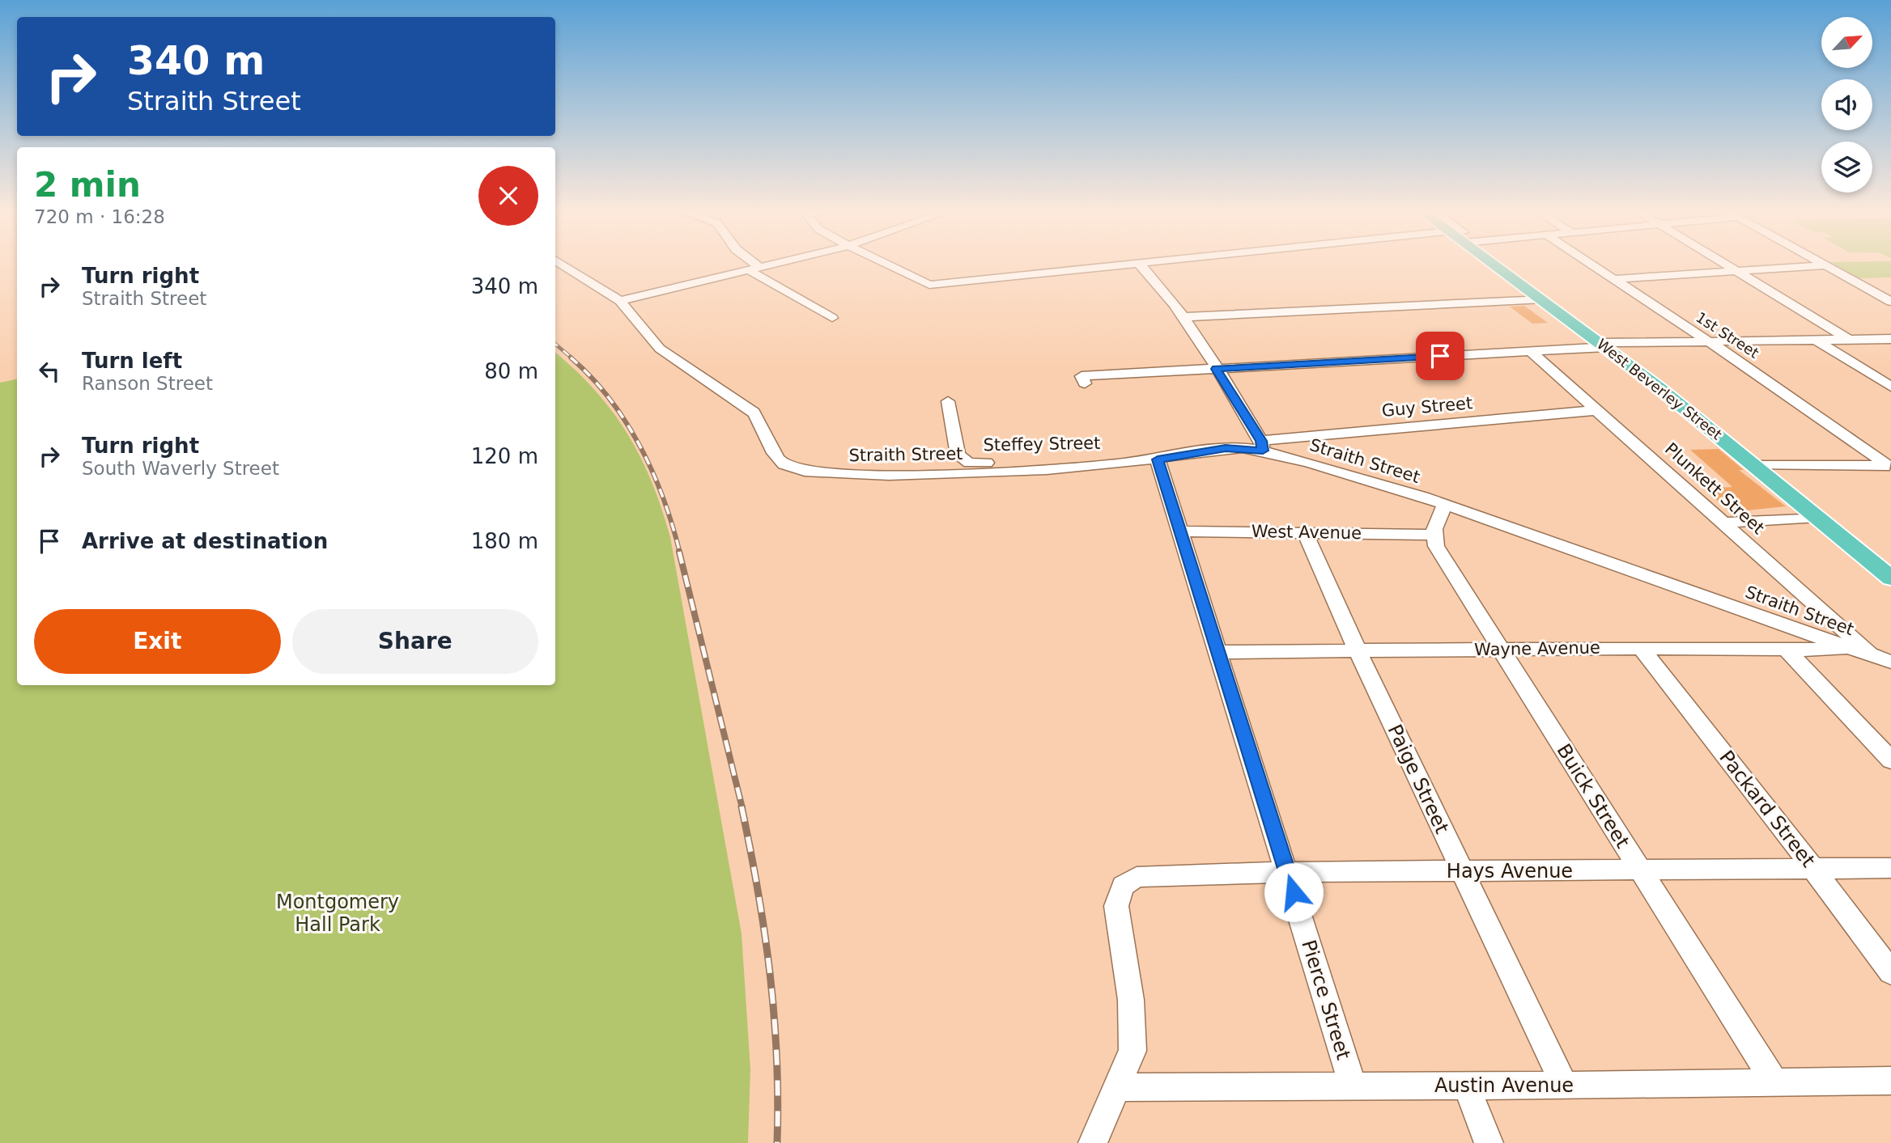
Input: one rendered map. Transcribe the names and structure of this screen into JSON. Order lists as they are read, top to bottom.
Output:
{
  "streets": {
    "main road": ["West Beverley Street"],
    "street": [
      "1st Street",
      "Guy Street",
      "Steffey Street",
      "Straith Street",
      "Plunkett Street",
      "West Avenue",
      "Wayne Avenue",
      "Paige Street",
      "Buick Street",
      "Packard Street",
      "Hays Avenue",
      "Pierce Street",
      "Austin Avenue"
    ]
  },
  "crossings": [
    ["Guy Street", "Straith Street"],
    ["Guy Street", "Plunkett Street"],
    ["Steffey Street", "Straith Street"],
    ["Straith Street", "Plunkett Street"],
    ["Straith Street", "Wayne Avenue"],
    ["Straith Street", "Pierce Street"],
    ["Plunkett Street", "Wayne Avenue"],
    ["West Avenue", "Paige Street"],
    ["West Avenue", "Buick Street"],
    ["West Avenue", "Pierce Street"],
    ["Wayne Avenue", "Paige Street"],
    ["Wayne Avenue", "Buick Street"],
    ["Wayne Avenue", "Packard Street"],
    ["Wayne Avenue", "Pierce Street"],
    ["Paige Street", "Hays Avenue"],
    ["Paige Street", "Austin Avenue"],
    ["Buick Street", "Hays Avenue"],
    ["Buick Street", "Austin Avenue"],
    ["Packard Street", "Hays Avenue"],
    ["Hays Avenue", "Pierce Street"],
    ["Hays Avenue", "Austin Avenue"],
    ["Pierce Street", "Austin Avenue"]
  ],
  "parks": ["Montgomery Hall Park"],
  "north": "top right",
  "page": {
    "turn": ["340 m", "Straith Street"],
    "heading": ["2 min", "720 m · 16:28"],
    "list": [
      {
        "name": "Turn right",
        "note": "Straith Street",
        "value": "340 m"
      },
      {
        "name": "Turn left",
        "note": "Ranson Street",
        "value": "80 m"
      },
      {
        "name": "Turn right",
        "note": "South Waverly Street",
        "value": "120 m"
      },
      {
        "name": "Arrive at destination",
        "value": "180 m"
      }
    ],
    "buttons": ["Exit", "Share"]
  }
}
